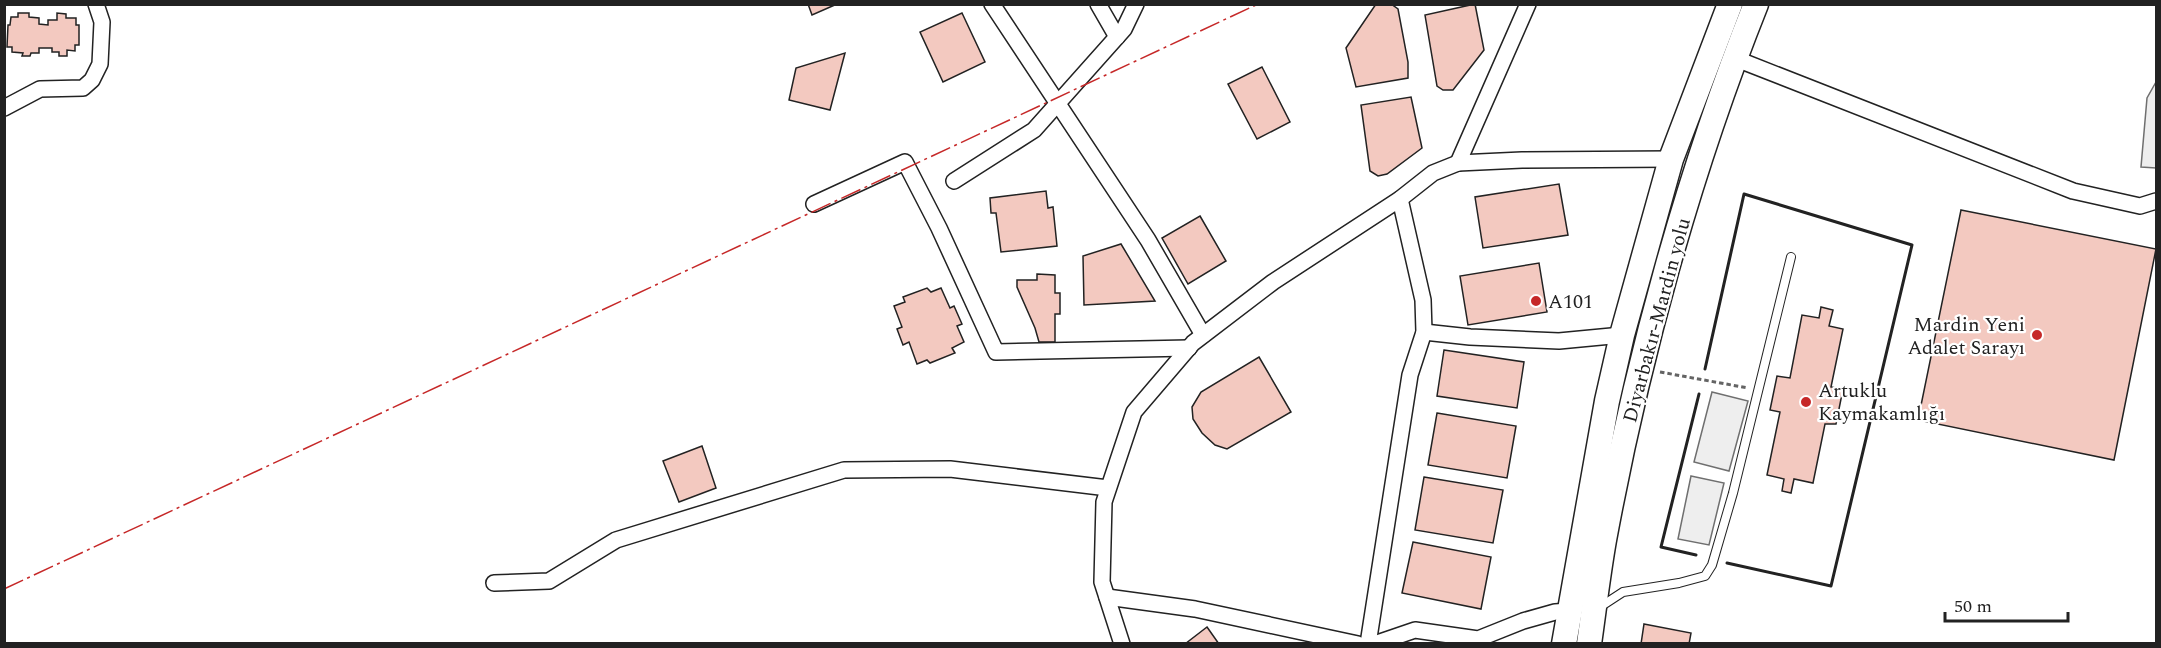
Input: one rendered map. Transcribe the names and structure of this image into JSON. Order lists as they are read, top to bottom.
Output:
{
  "streets": {
    "highway": ["Diyarbakır-Mardin yolu"]
  },
  "places": ["A101", "Mardin Yeni Adalet Sarayı", "Artuklu Kaymakamlığı"],
  "scale_bar": "50 m"
}
